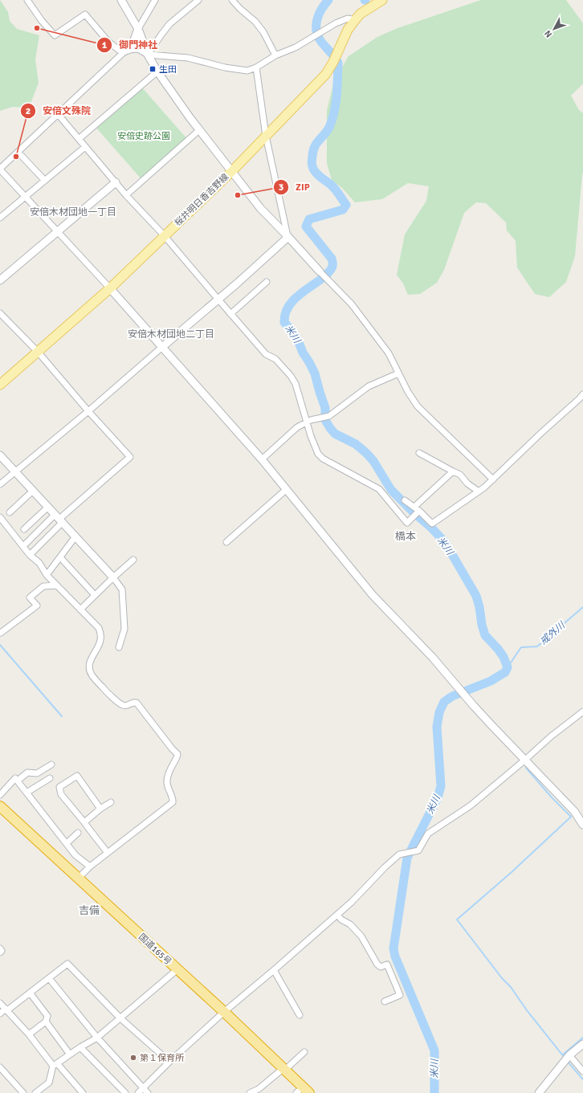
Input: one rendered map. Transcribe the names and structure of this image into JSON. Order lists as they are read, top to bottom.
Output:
{
  "streets": {
    "highway": ["国道165号"],
    "main road": ["桜井明日香吉野線"]
  },
  "districts": [
    "安倍木材団地一丁目",
    "安倍木材団地二丁目",
    "橋本",
    "吉備"
  ],
  "water": ["米川", "戒外川"],
  "parks": ["安倍史跡公園"],
  "places": {
    "other": [
      "御門神社",
      "安倍文殊院",
      "ZIP",
      "第１保育所"
    ],
    "transit": ["生田"]
  },
  "north": "bottom left"
}
